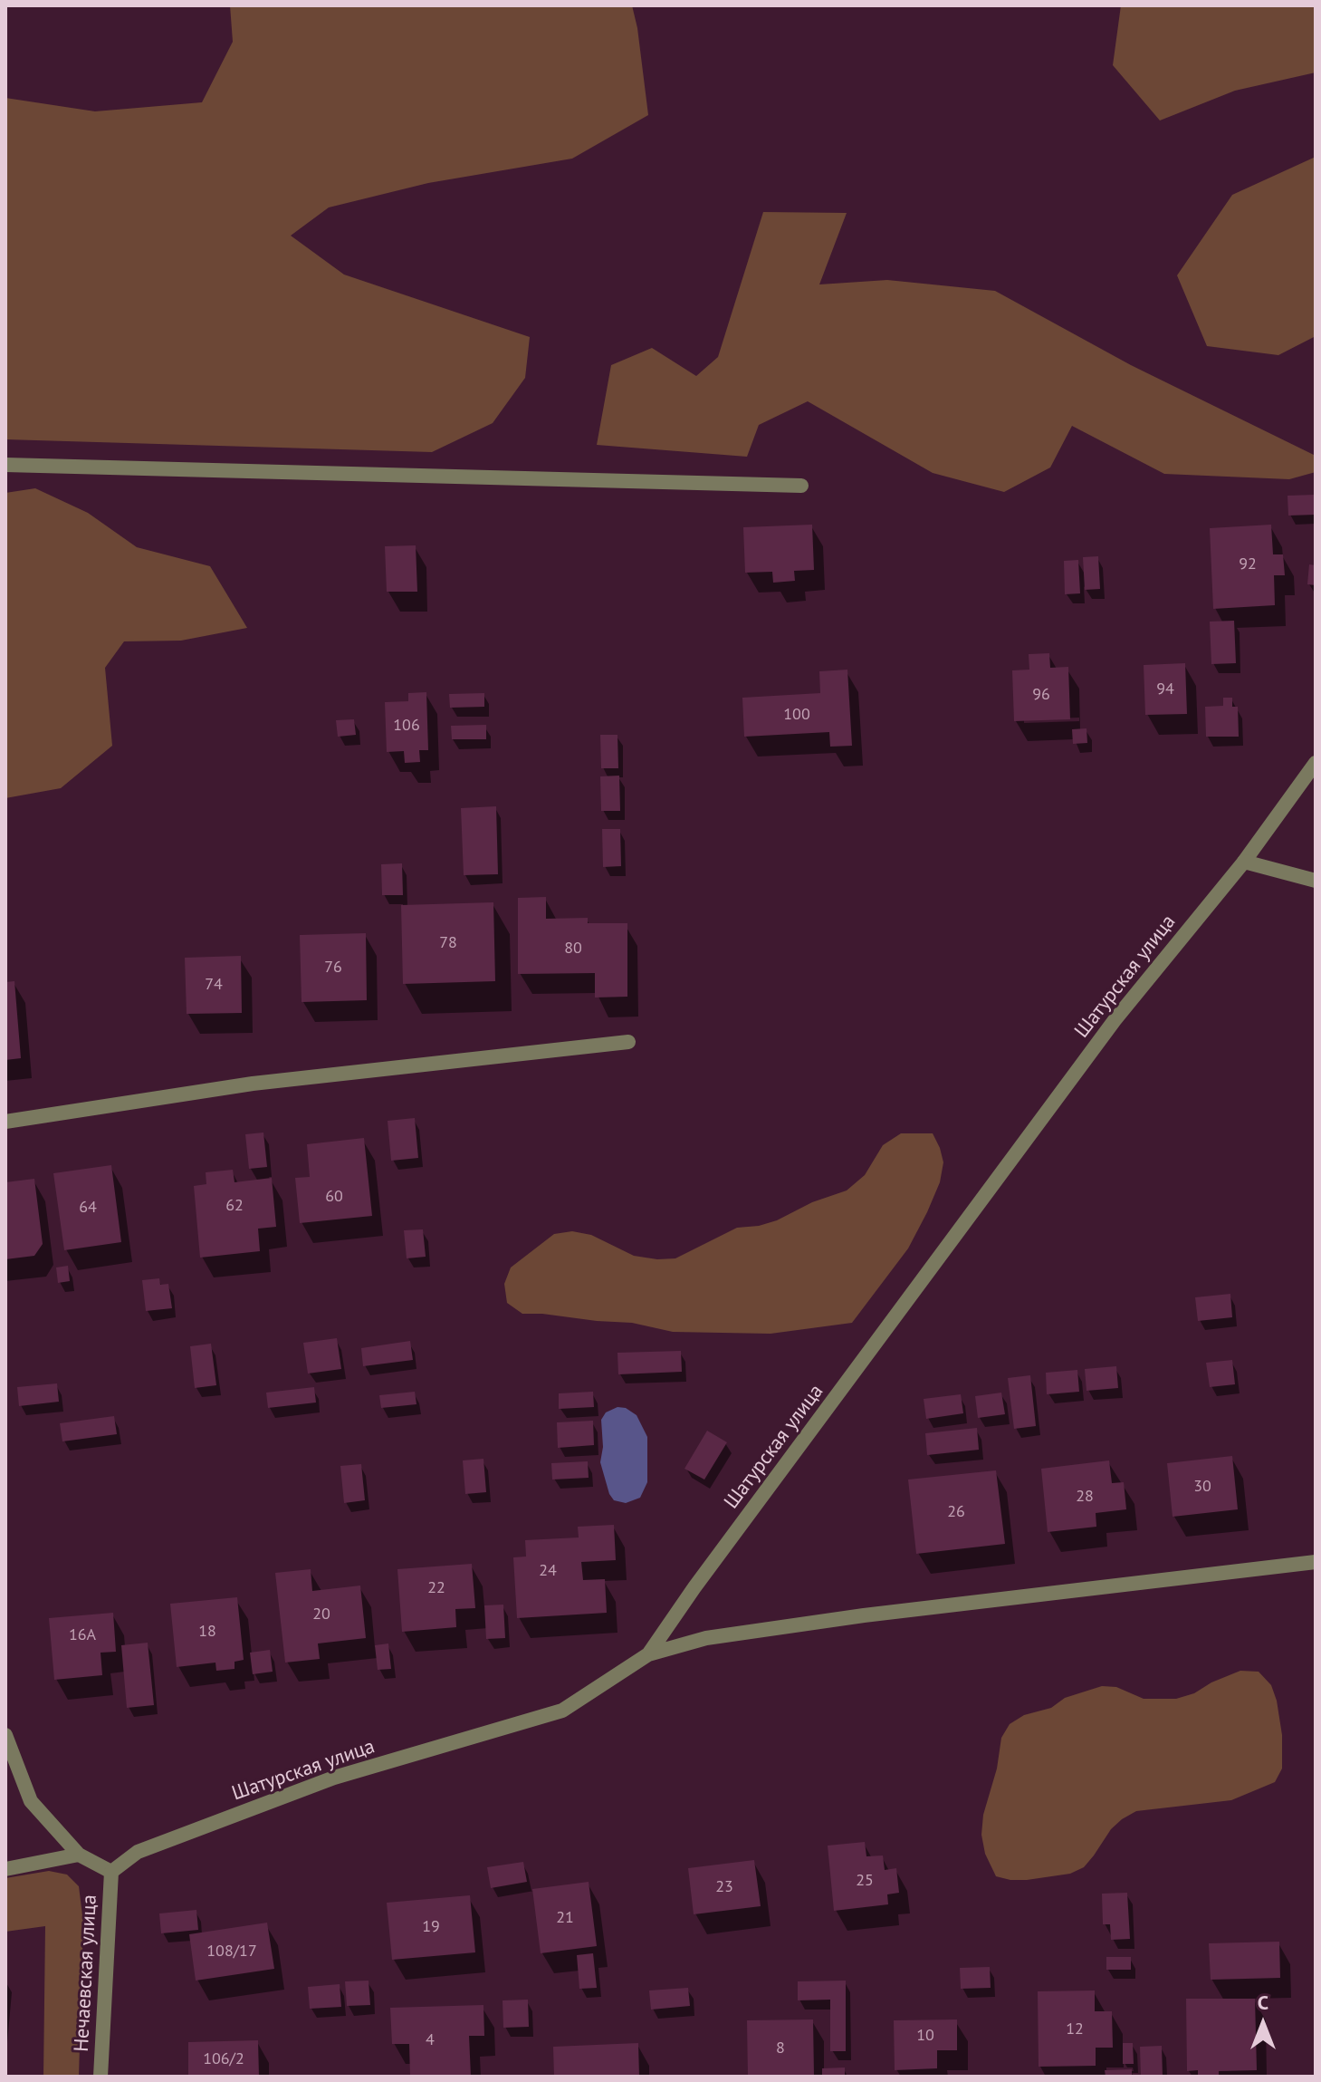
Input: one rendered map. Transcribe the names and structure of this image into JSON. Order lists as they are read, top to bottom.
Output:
{
  "streets": {
    "street": ["Шатурская улица", "Нечаевская улица"]
  },
  "crossings": [
    ["Шатурская улица", "Нечаевская улица"]
  ],
  "house_numbers": [
    "92",
    "94",
    "96",
    "100",
    "106",
    "78",
    "80",
    "76",
    "74",
    "60",
    "62",
    "64",
    "30",
    "28",
    "26",
    "24",
    "22",
    "20",
    "18",
    "16А",
    "25",
    "23",
    "21",
    "19",
    "108/17",
    "12",
    "10",
    "4",
    "8",
    "106/2"
  ],
  "north": "top"
}
